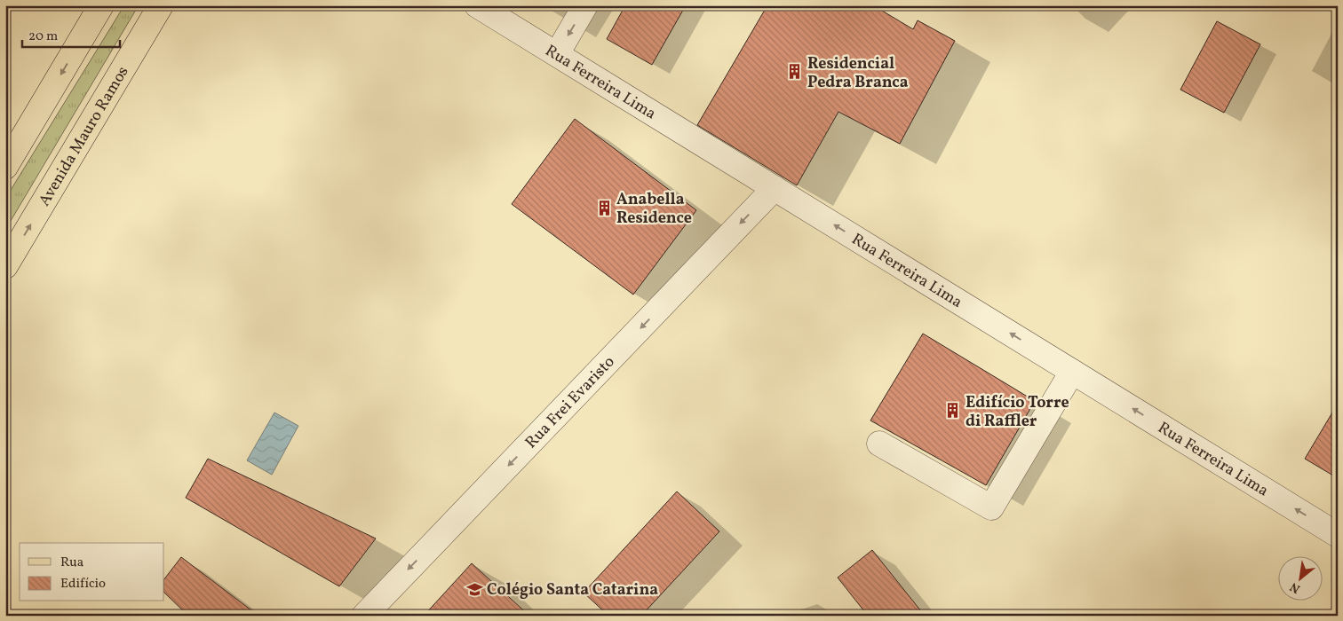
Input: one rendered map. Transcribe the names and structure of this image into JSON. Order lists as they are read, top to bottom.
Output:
{
  "streets": {
    "main road": ["Avenida Mauro Ramos"],
    "street": ["Rua Ferreira Lima", "Rua Frei Evaristo"]
  },
  "crossings": [
    ["Rua Ferreira Lima", "Rua Frei Evaristo"]
  ],
  "one_way": ["Rua Ferreira Lima", "Rua Frei Evaristo"],
  "places": {
    "building": ["Residencial Pedra Branca", "Anabella Residence", "Edifício Torre di Raffler"],
    "school or university": ["Colégio Santa Catarina"]
  },
  "legend": ["Rua", "Edifício"],
  "scale_bar": "20 m",
  "north": "bottom left"
}
